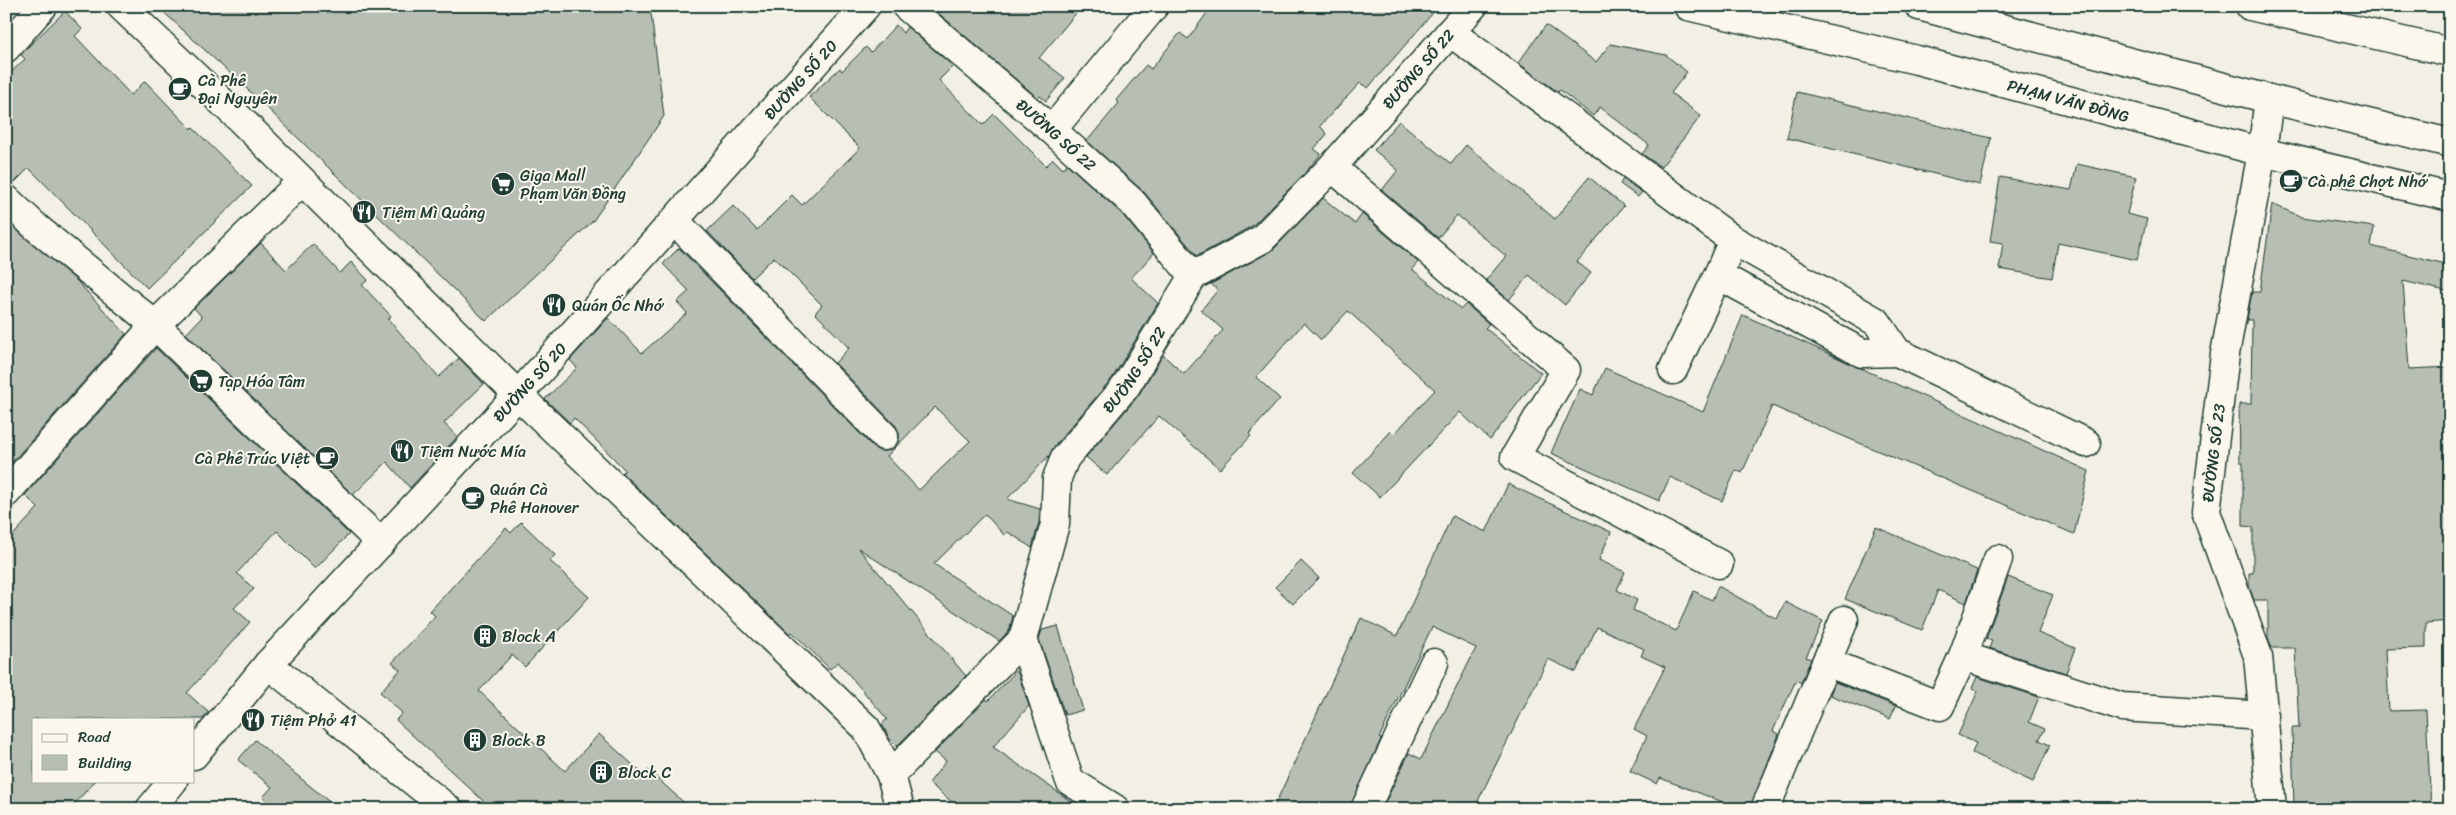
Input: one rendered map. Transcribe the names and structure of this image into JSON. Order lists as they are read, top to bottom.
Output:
{
  "streets": {
    "main road": [
      "ĐƯỜNG SỐ 22",
      "ĐƯỜNG SỐ 20",
      "PHẠM VĂN ĐỒNG",
      "ĐƯỜNG SỐ 23"
    ]
  },
  "crossings": [
    ["PHẠM VĂN ĐỒNG", "ĐƯỜNG SỐ 23"]
  ],
  "places": {
    "cafe": [
      "Cà Phê Đại Nguyên",
      "Cà phê Chợt Nhớ",
      "Cà Phê Trúc Việt",
      "Quán Cà Phê Hanover"
    ],
    "supermarket": ["Giga Mall Phạm Văn Đồng", "Tạp Hóa Tâm"],
    "restaurant": [
      "Tiệm Mì Quảng",
      "Quán Ốc Nhớ",
      "Tiệm Nước Mía",
      "Tiệm Phở 41"
    ],
    "building": ["Block A", "Block B", "Block C"]
  },
  "legend": ["Road", "Building"]
}
